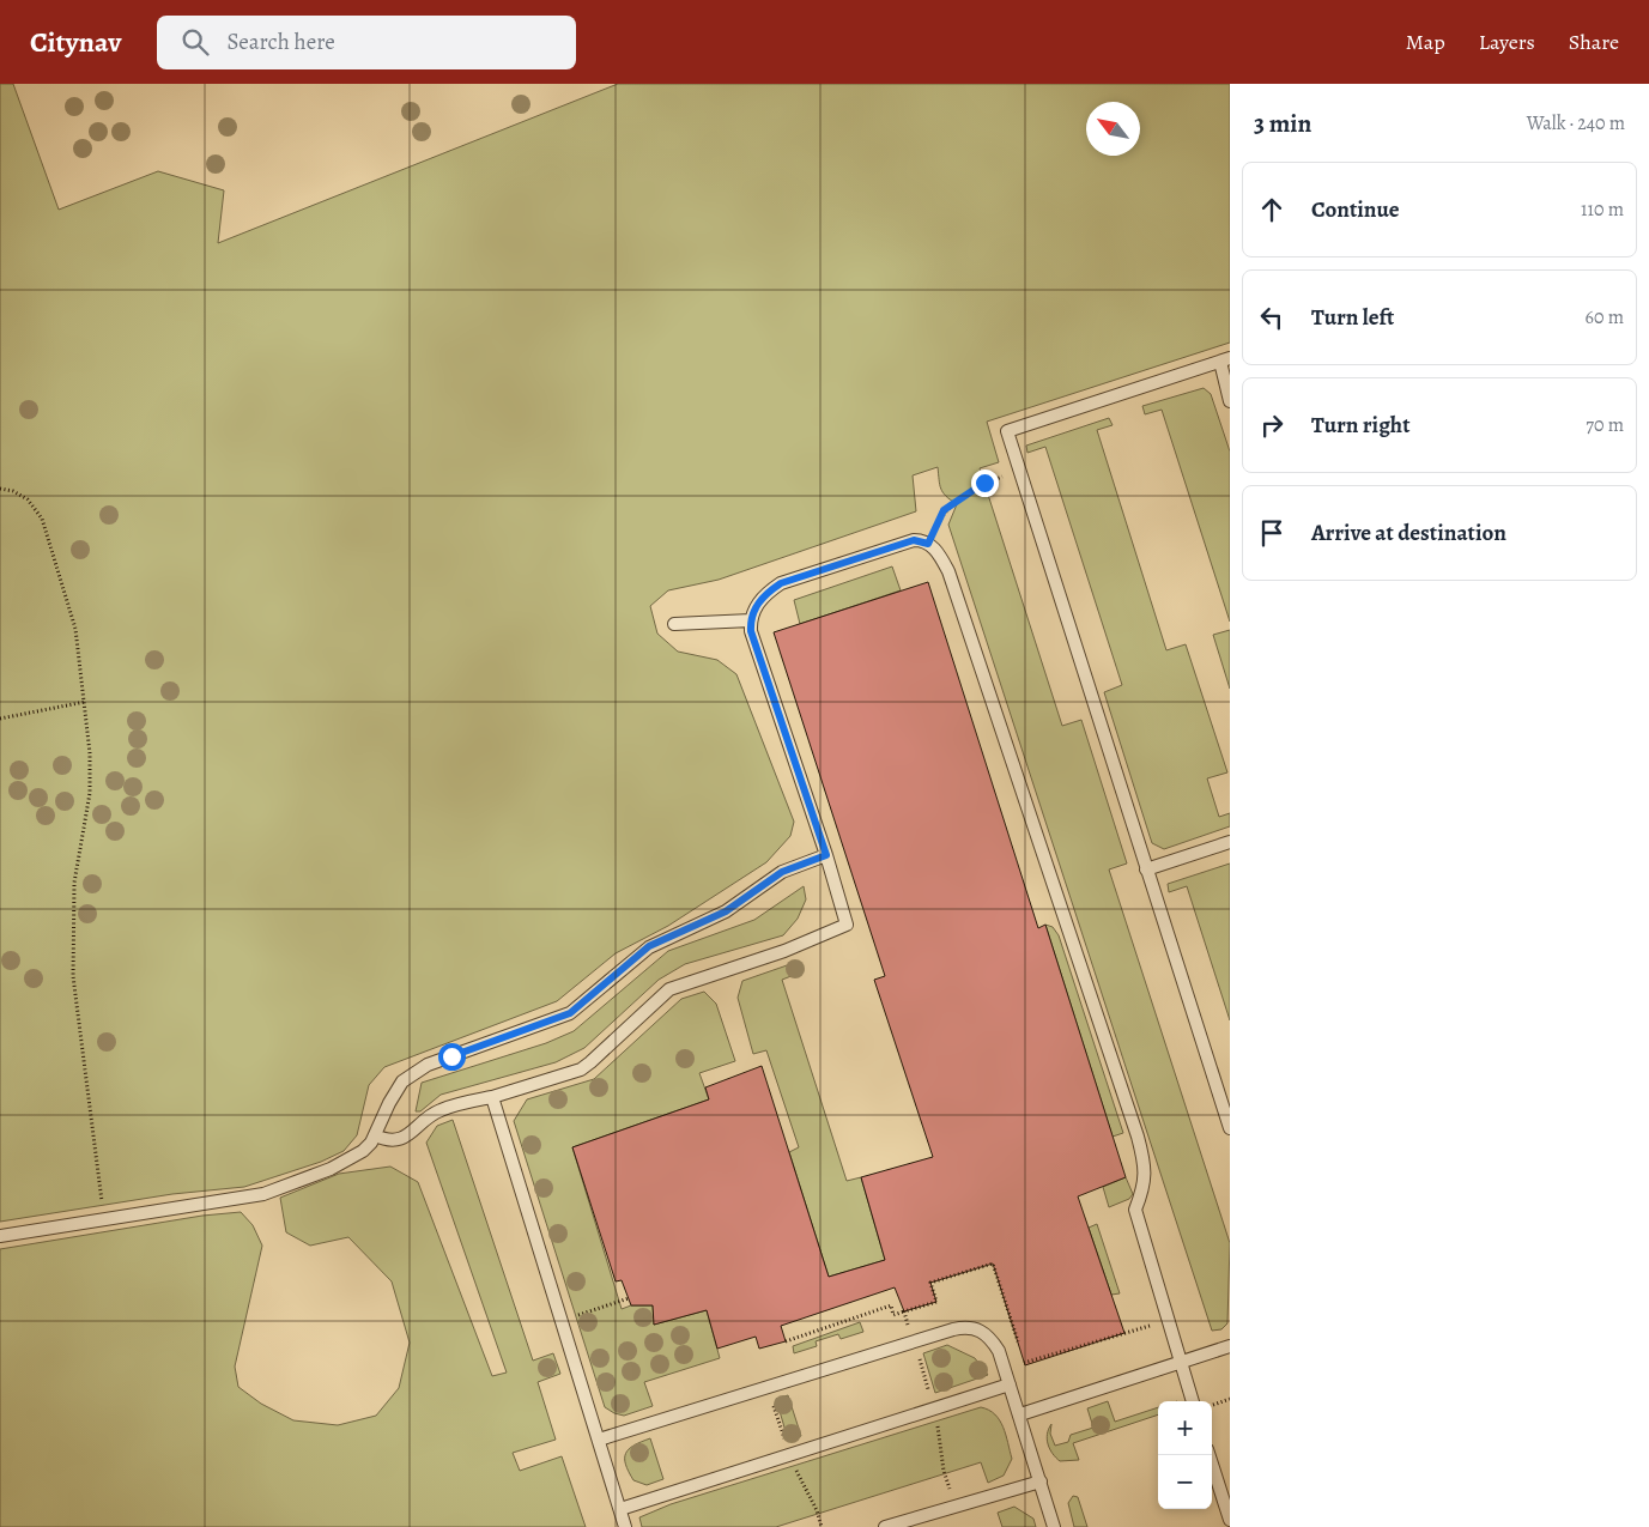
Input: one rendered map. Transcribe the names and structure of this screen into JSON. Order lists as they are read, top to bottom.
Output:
{
  "north": "top left",
  "page": {
    "header": "Citynav",
    "search": "Search here",
    "nav": ["Map", "Layers", "Share"],
    "heading": ["3 min", "Walk · 240 m"],
    "list": [
      ["Continue", "110 m"],
      ["Turn left", "60 m"],
      ["Turn right", "70 m"],
      "Arrive at destination"
    ],
    "map_buttons": ["+", "−"]
  }
}
